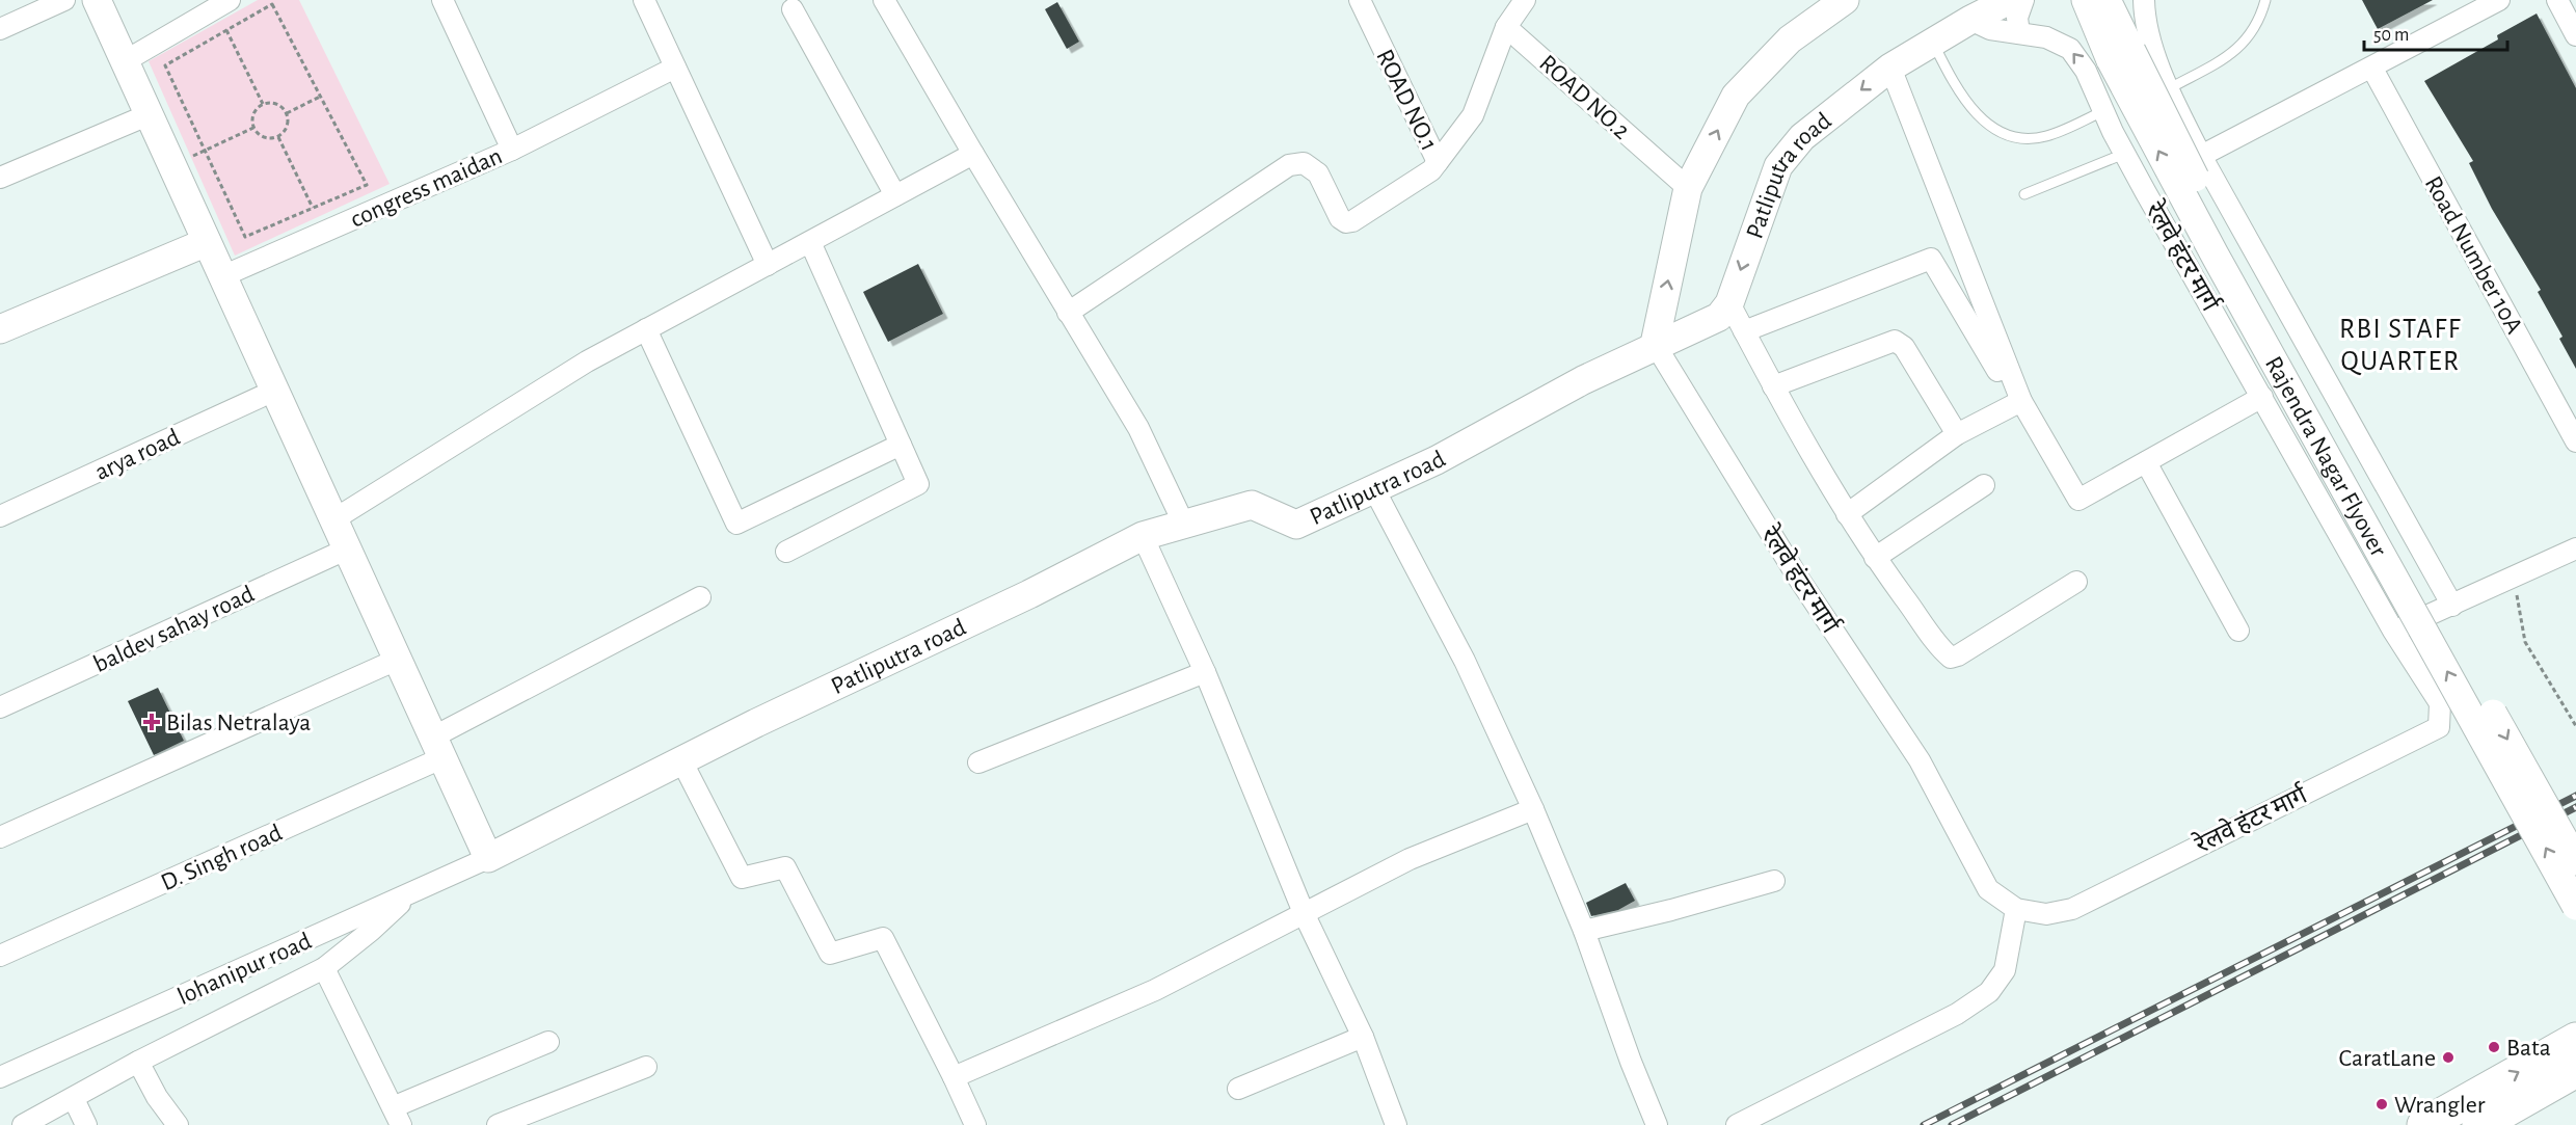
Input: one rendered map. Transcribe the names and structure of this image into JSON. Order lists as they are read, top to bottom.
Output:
{
  "streets": {
    "street": [
      "ROAD NO.2",
      "ROAD NO.1",
      "Patliputra road",
      "congress maidan",
      "Road Number 10A",
      "रेलवे हंटर मार्ग",
      "arya road",
      "Rajendra Nagar Flyover",
      "baldev sahay road",
      "D. Singh road",
      "lohanipur road"
    ]
  },
  "crossings": [
    ["ROAD NO.2", "ROAD NO.1"],
    ["Patliputra road", "रेलवे हंटर मार्ग"],
    ["Patliputra road", "lohanipur road"]
  ],
  "districts": ["RBI STAFF QUARTER"],
  "places": {
    "health": ["Bilas Netralaya"],
    "other": ["Bata", "CaratLane", "Wrangler"]
  },
  "scale_bar": "50 m"
}
